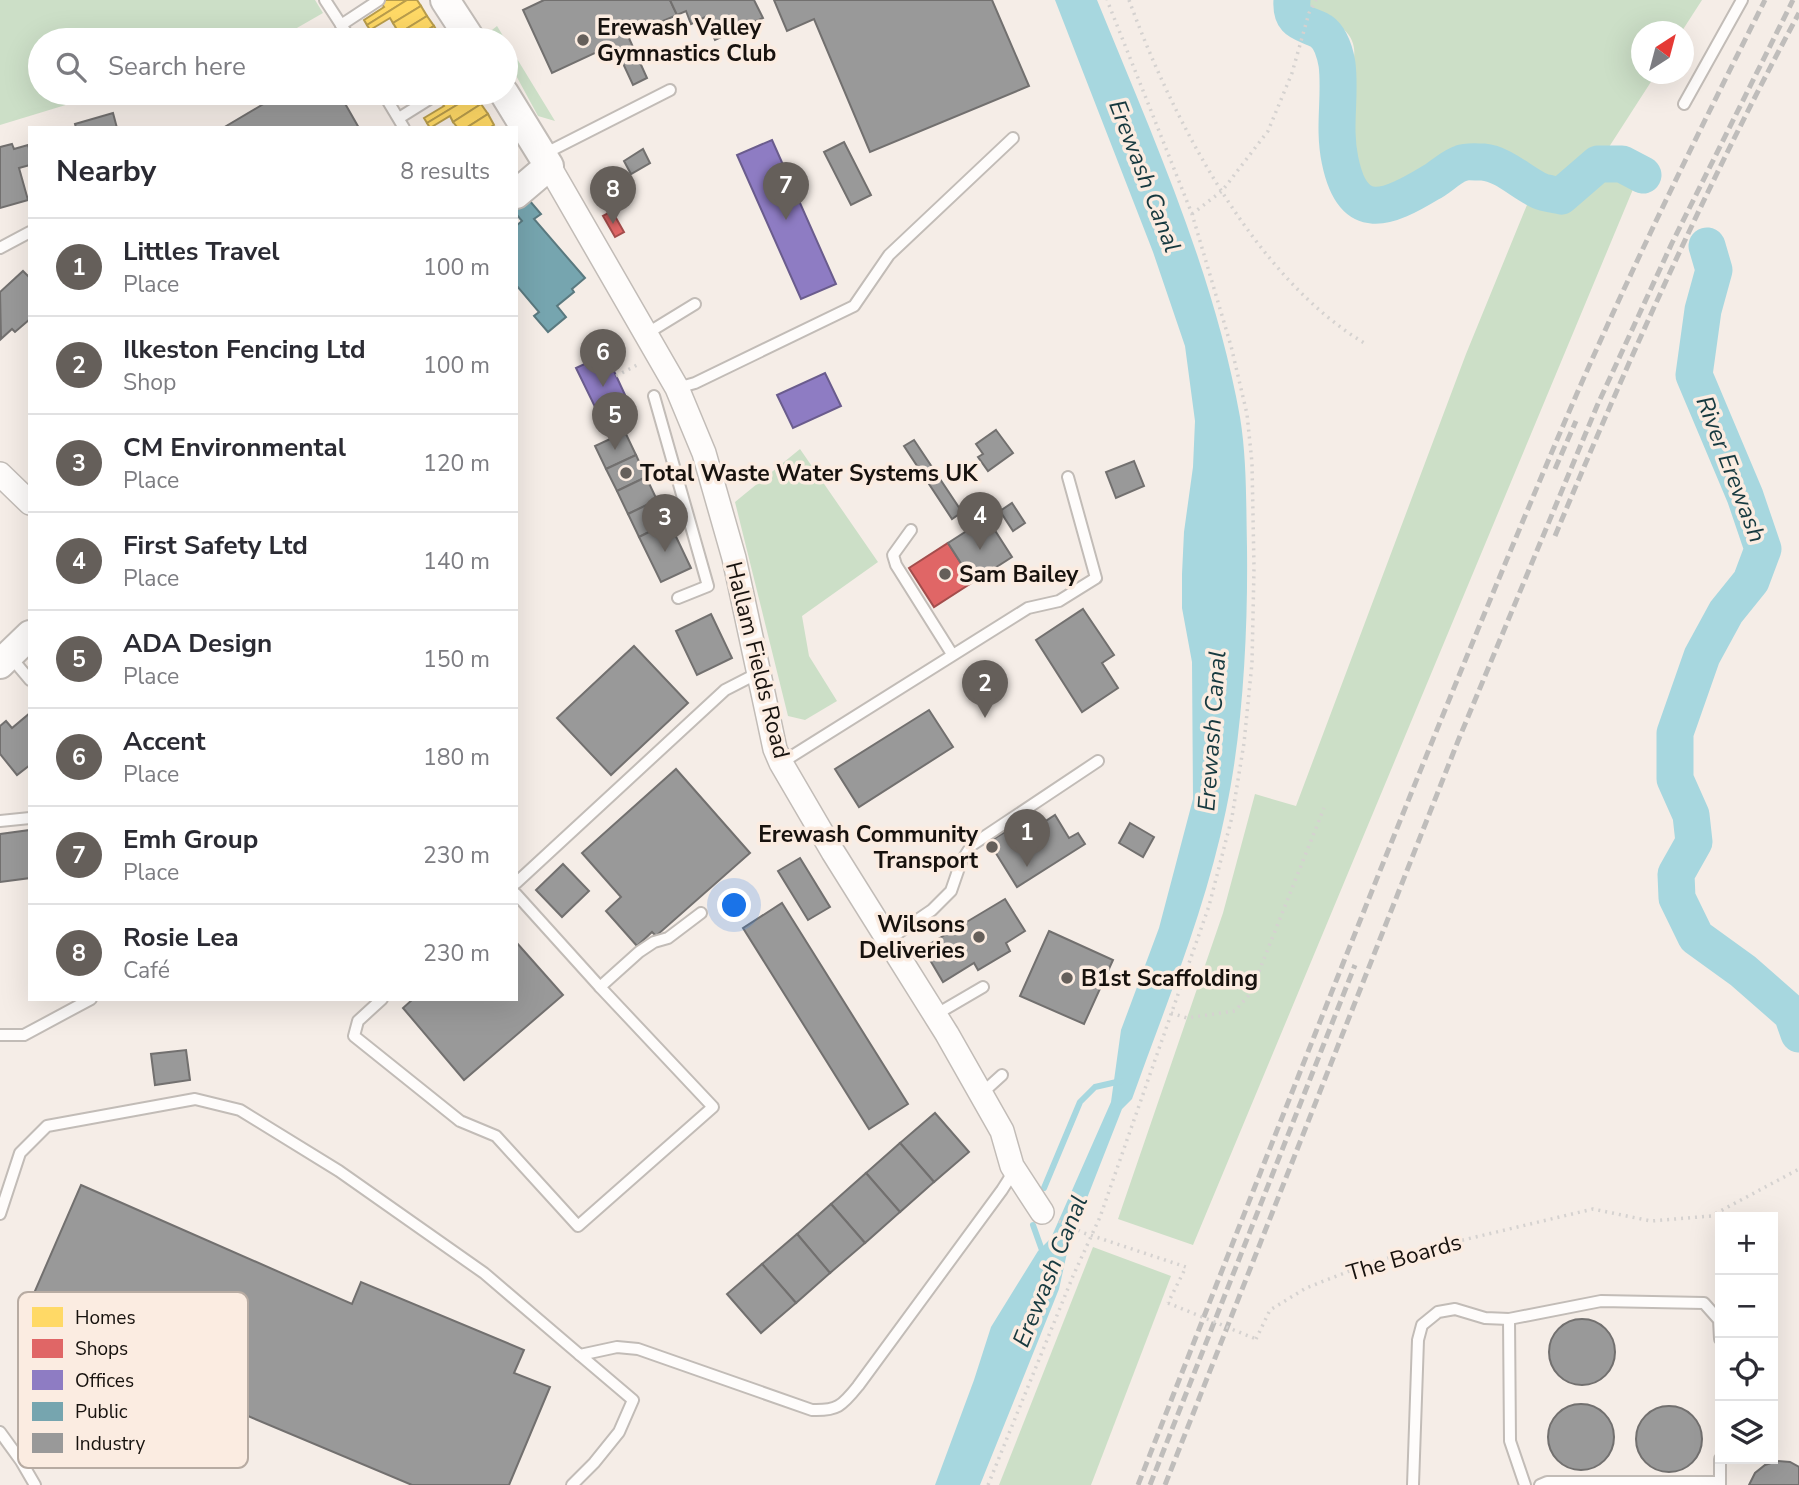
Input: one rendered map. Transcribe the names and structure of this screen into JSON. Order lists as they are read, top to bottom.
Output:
{
  "streets": {
    "street": ["Hallam Fields Road"],
    "path": ["The Boards"]
  },
  "water": ["Erewash Canal", "River Erewash"],
  "places": [
    "Erewash Valley Gymnastics Club",
    "Total Waste Water Systems UK",
    "Sam Bailey",
    "Erewash Community Transport",
    "Wilsons Deliveries",
    "B1st Scaffolding"
  ],
  "legend": [
    "Homes",
    "Shops",
    "Offices",
    "Public",
    "Industry"
  ],
  "north": "top right",
  "page": {
    "search": "Search here",
    "heading": ["Nearby", "8 results"],
    "pins": [
      "7",
      "8",
      "6",
      "5",
      "4",
      "3",
      "2",
      "1"
    ],
    "list": [
      {
        "mark": "1",
        "name": "Littles Travel",
        "note": "Place",
        "value": "100 m"
      },
      {
        "mark": "2",
        "name": "Ilkeston Fencing Ltd",
        "note": "Shop",
        "value": "100 m"
      },
      {
        "mark": "3",
        "name": "CM Environmental",
        "note": "Place",
        "value": "120 m"
      },
      {
        "mark": "4",
        "name": "First Safety Ltd",
        "note": "Place",
        "value": "140 m"
      },
      {
        "mark": "5",
        "name": "ADA Design",
        "note": "Place",
        "value": "150 m"
      },
      {
        "mark": "6",
        "name": "Accent",
        "note": "Place",
        "value": "180 m"
      },
      {
        "mark": "7",
        "name": "Emh Group",
        "note": "Place",
        "value": "230 m"
      },
      {
        "mark": "8",
        "name": "Rosie Lea",
        "note": "Café",
        "value": "230 m"
      }
    ],
    "map_buttons": ["+", "−"]
  }
}
